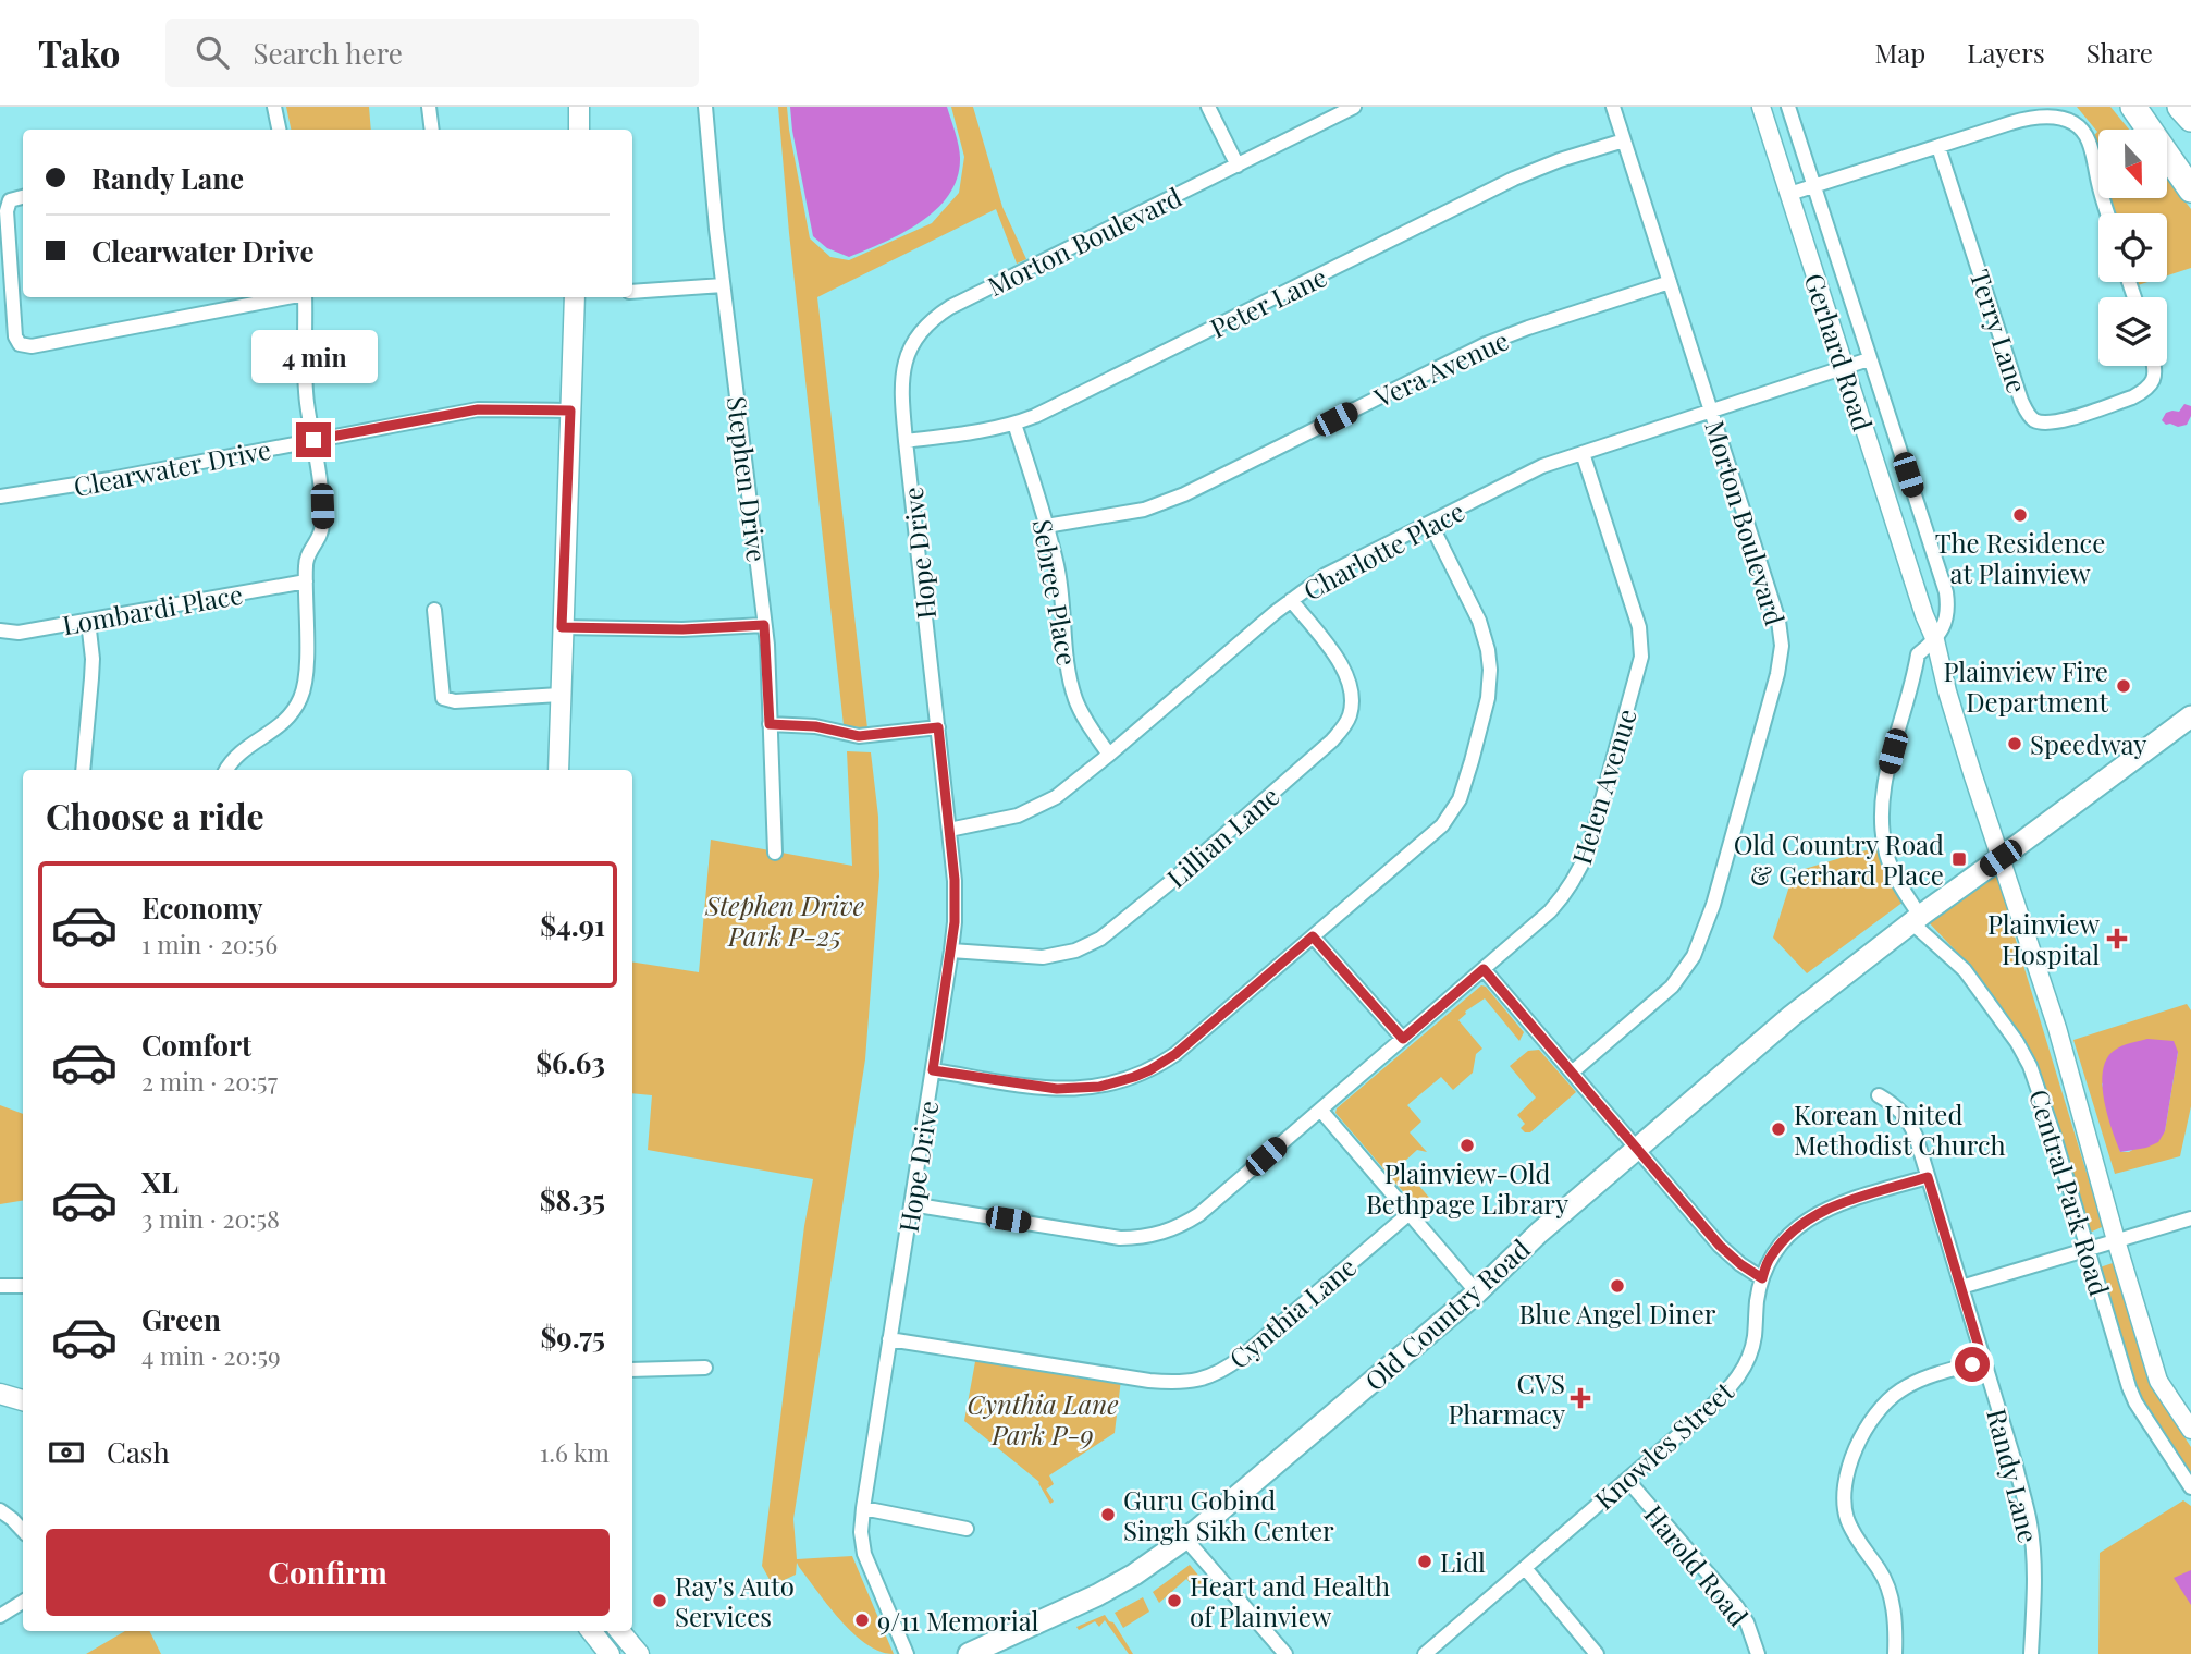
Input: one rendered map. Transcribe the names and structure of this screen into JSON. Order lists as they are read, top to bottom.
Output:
{
  "streets": {
    "main road": ["Old Country Road"],
    "street": [
      "Morton Boulevard",
      "Peter Lane",
      "Terry Lane",
      "Gerhard Road",
      "Vera Avenue",
      "Clearwater Drive",
      "Stephen Drive",
      "Charlotte Place",
      "Hope Drive",
      "Sebree Place",
      "Lombardi Place",
      "Helen Avenue",
      "Lillian Lane",
      "Central Park Road",
      "Cynthia Lane",
      "Knowles Street",
      "Randy Lane",
      "Harold Road"
    ]
  },
  "crossings": [
    ["Morton Boulevard", "Peter Lane"],
    ["Morton Boulevard", "Vera Avenue"],
    ["Morton Boulevard", "Charlotte Place"],
    ["Morton Boulevard", "Hope Drive"],
    ["Peter Lane", "Hope Drive"],
    ["Peter Lane", "Sebree Place"],
    ["Gerhard Road", "Charlotte Place"],
    ["Gerhard Road", "Central Park Road"],
    ["Gerhard Road", "Old Country Road"],
    ["Vera Avenue", "Sebree Place"],
    ["Charlotte Place", "Hope Drive"],
    ["Charlotte Place", "Sebree Place"],
    ["Charlotte Place", "Helen Avenue"],
    ["Charlotte Place", "Lillian Lane"],
    ["Charlotte Place", "Central Park Road"],
    ["Hope Drive", "Helen Avenue"],
    ["Hope Drive", "Lillian Lane"],
    ["Hope Drive", "Cynthia Lane"],
    ["Central Park Road", "Old Country Road"],
    ["Knowles Street", "Randy Lane"],
    ["Knowles Street", "Harold Road"]
  ],
  "parks": ["Stephen Drive Park P-25", "Cynthia Lane Park P-9"],
  "places": {
    "other": [
      "The Residence at Plainview",
      "Plainview Fire Department",
      "Speedway",
      "Korean United Methodist Church",
      "Plainview-Old Bethpage Library",
      "Blue Angel Diner",
      "Guru Gobind Singh Sikh Center",
      "Lidl",
      "Ray's Auto Services",
      "Heart and Health of Plainview",
      "9/11 Memorial"
    ],
    "transit": ["Old Country Road & Gerhard Place"],
    "health": ["Plainview Hospital", "CVS Pharmacy"]
  },
  "north": "bottom",
  "page": {
    "header": "Tako",
    "search": "Search here",
    "nav": ["Map", "Layers", "Share"],
    "banner": ["Randy Lane", "Clearwater Drive"],
    "bubble": "4 min",
    "heading": "Choose a ride",
    "list": [
      {
        "name": "Economy",
        "note": "1 min · 20:56",
        "value": "$4.91"
      },
      {
        "name": "Comfort",
        "note": "2 min · 20:57",
        "value": "$6.63"
      },
      {
        "name": "XL",
        "note": "3 min · 20:58",
        "value": "$8.35"
      },
      {
        "name": "Green",
        "note": "4 min · 20:59",
        "value": "$9.75"
      }
    ],
    "pay": ["Cash", "1.6 km"],
    "buttons": "Confirm"
  }
}
